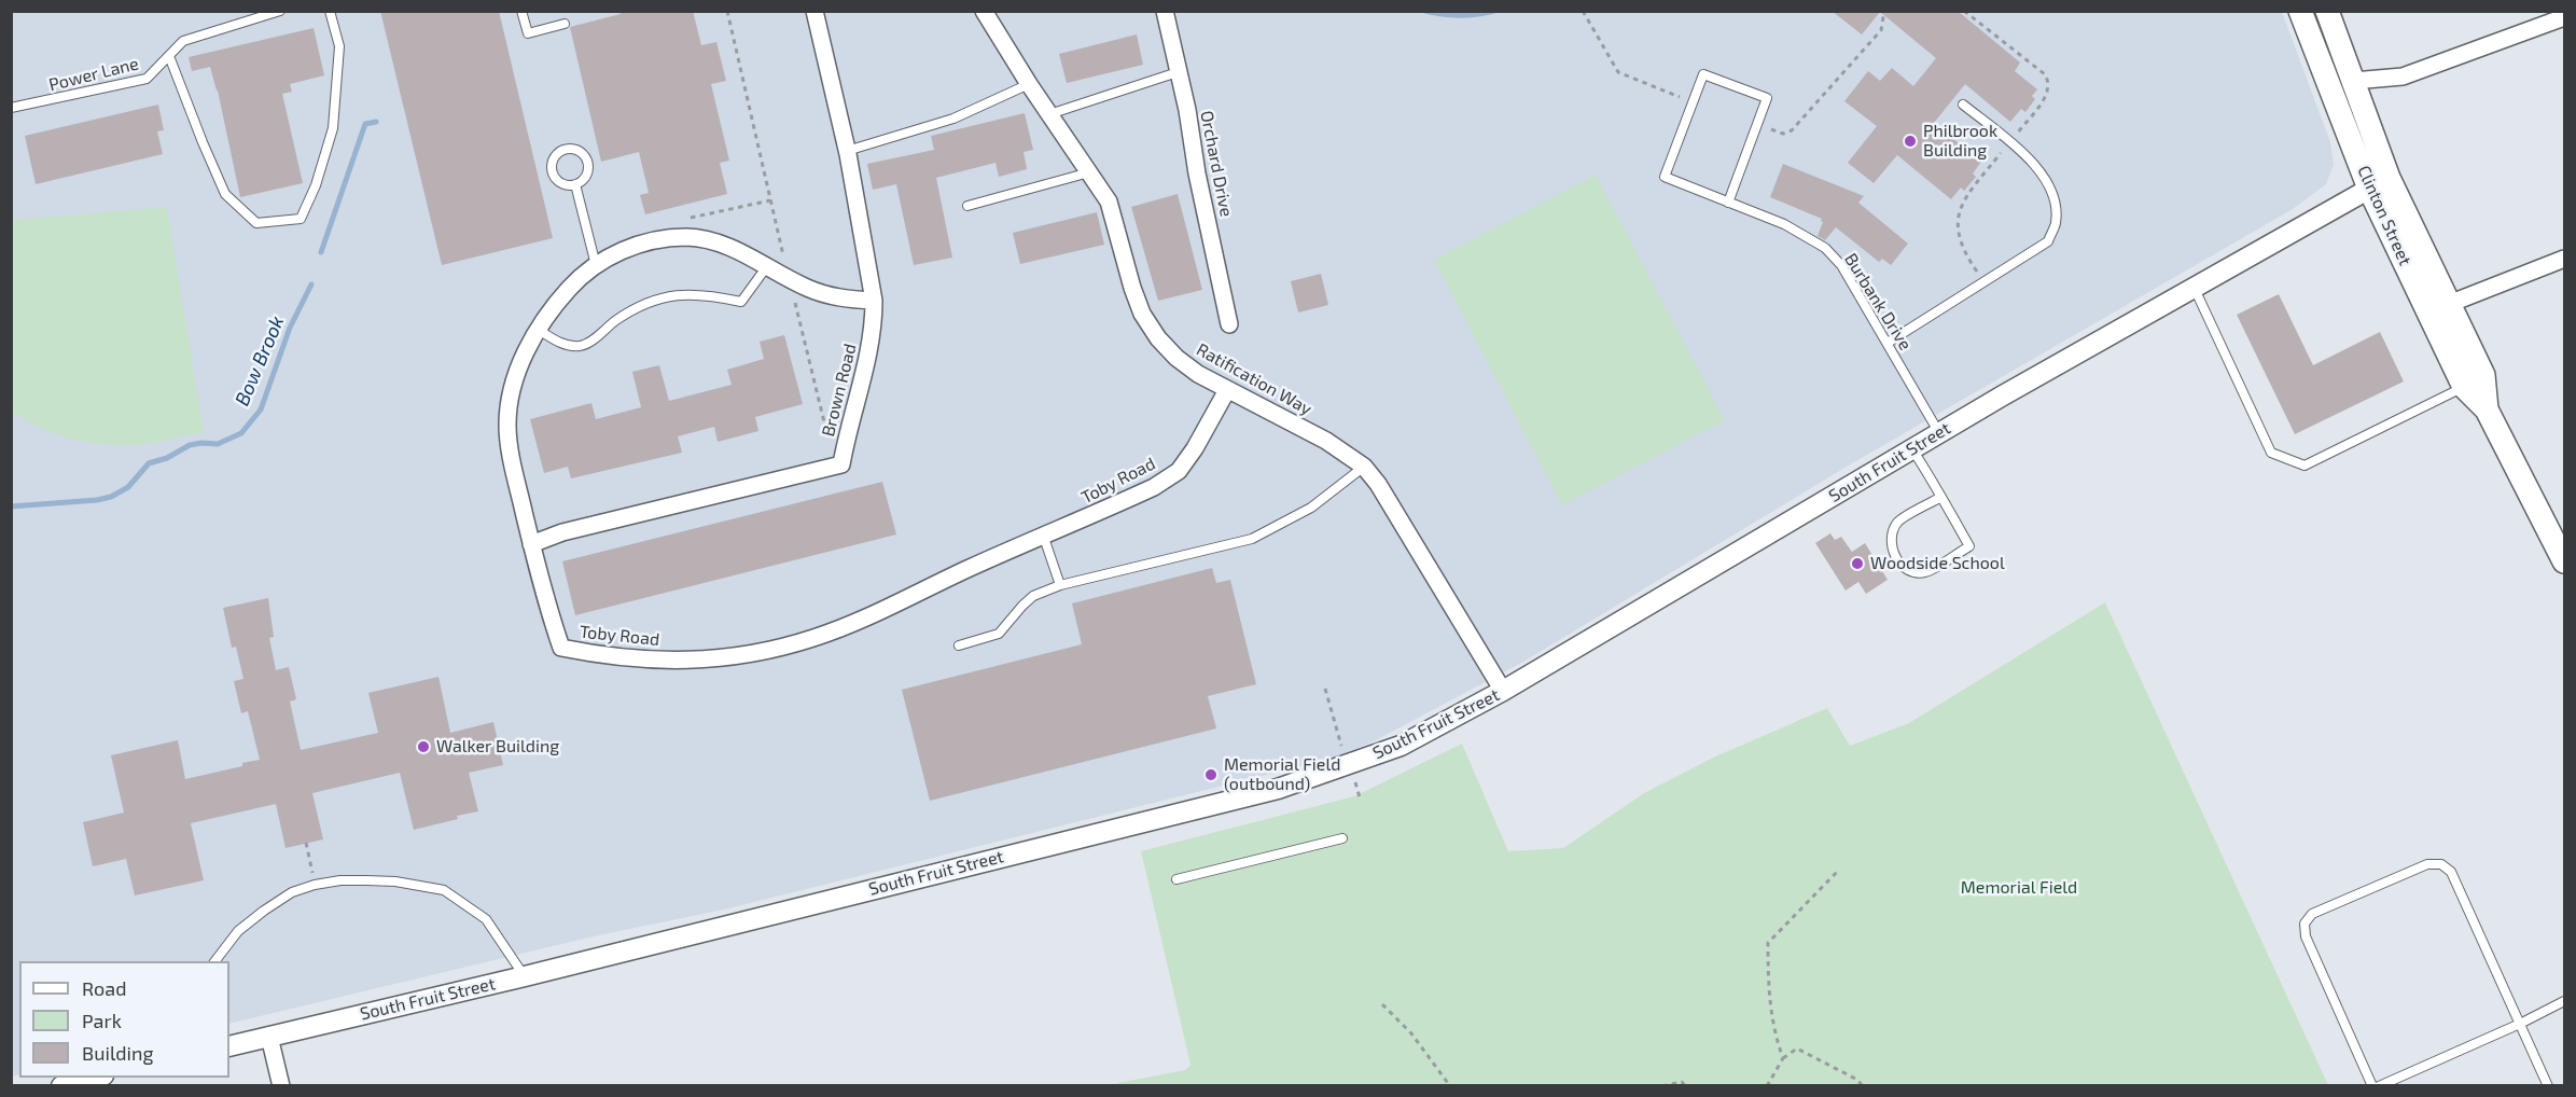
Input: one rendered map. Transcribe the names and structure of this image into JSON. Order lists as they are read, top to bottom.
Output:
{
  "streets": {
    "main road": ["Clinton Street"],
    "street": [
      "Orchard Drive",
      "Ratification Way",
      "Brown Road",
      "South Fruit Street",
      "Toby Road"
    ],
    "lane": ["Power Lane", "Burbank Drive"]
  },
  "crossings": [
    ["Clinton Street", "South Fruit Street"],
    ["Burbank Drive", "South Fruit Street"],
    ["Ratification Way", "South Fruit Street"],
    ["Ratification Way", "Toby Road"],
    ["Brown Road", "Toby Road"]
  ],
  "water": ["Bow Brook"],
  "parks": ["Memorial Field"],
  "places": [
    "Philbrook Building",
    "Woodside School",
    "Walker Building",
    "Memorial Field (outbound)"
  ],
  "legend": ["Road", "Park", "Building"]
}
